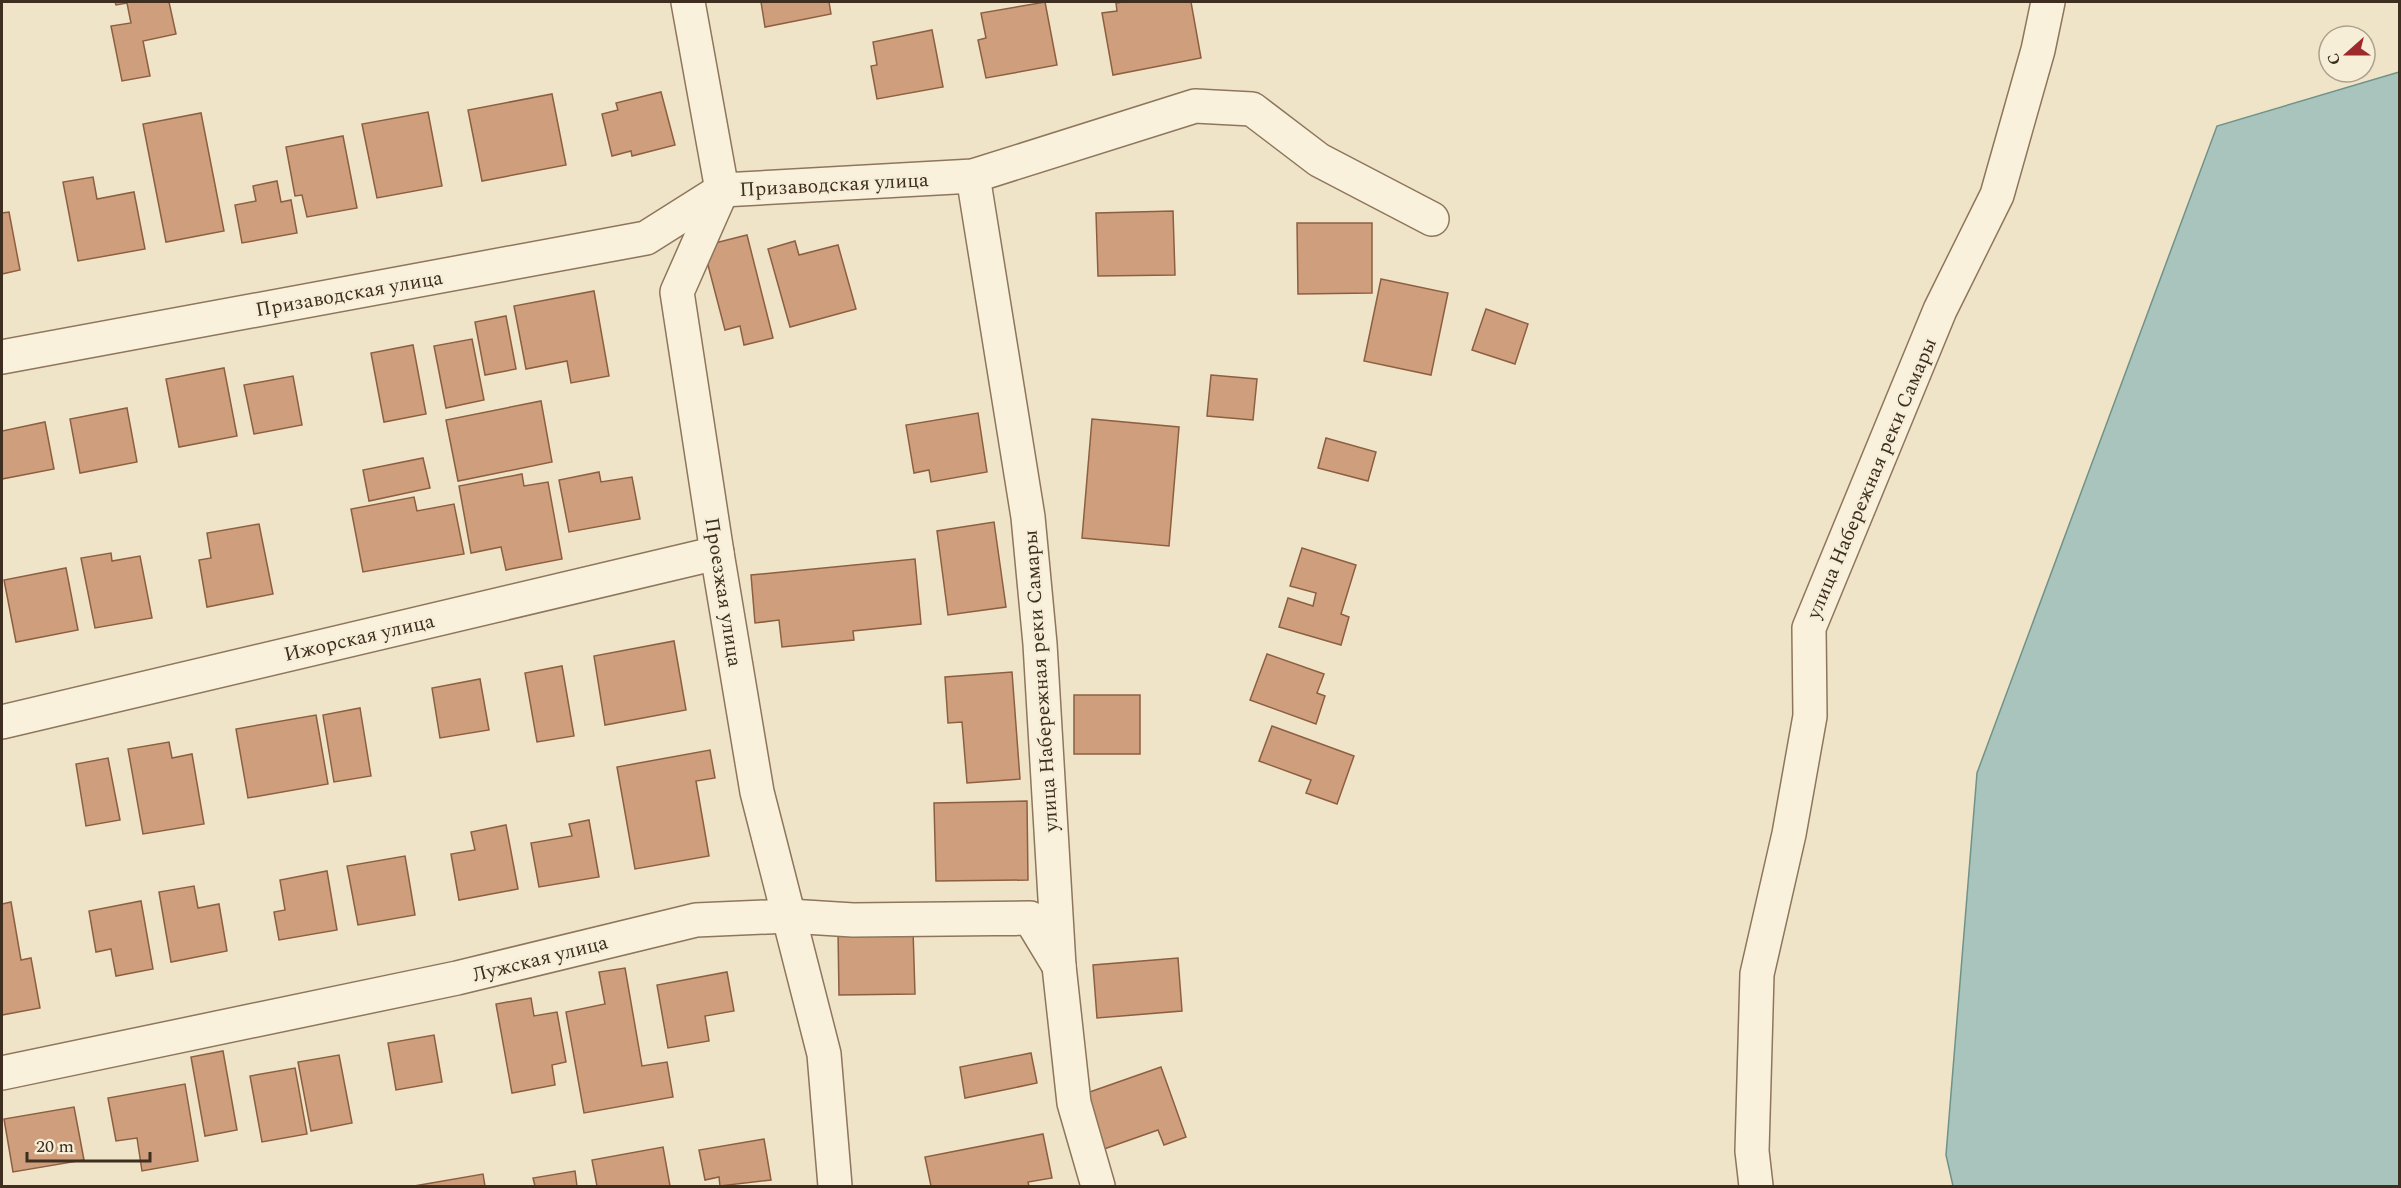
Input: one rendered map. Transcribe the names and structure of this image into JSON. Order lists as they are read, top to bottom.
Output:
{
  "streets": {
    "street": [
      "Призаводская улица",
      "улица Набережная реки Самары",
      "Проезжая улица",
      "Ижорская улица",
      "Лужская улица"
    ]
  },
  "crossings": [
    ["Призаводская улица", "улица Набережная реки Самары"],
    ["Призаводская улица", "Проезжая улица"],
    ["улица Набережная реки Самары", "Лужская улица"],
    ["Проезжая улица", "Ижорская улица"],
    ["Проезжая улица", "Лужская улица"]
  ],
  "scale_bar": "20 m",
  "north": "left"
}
